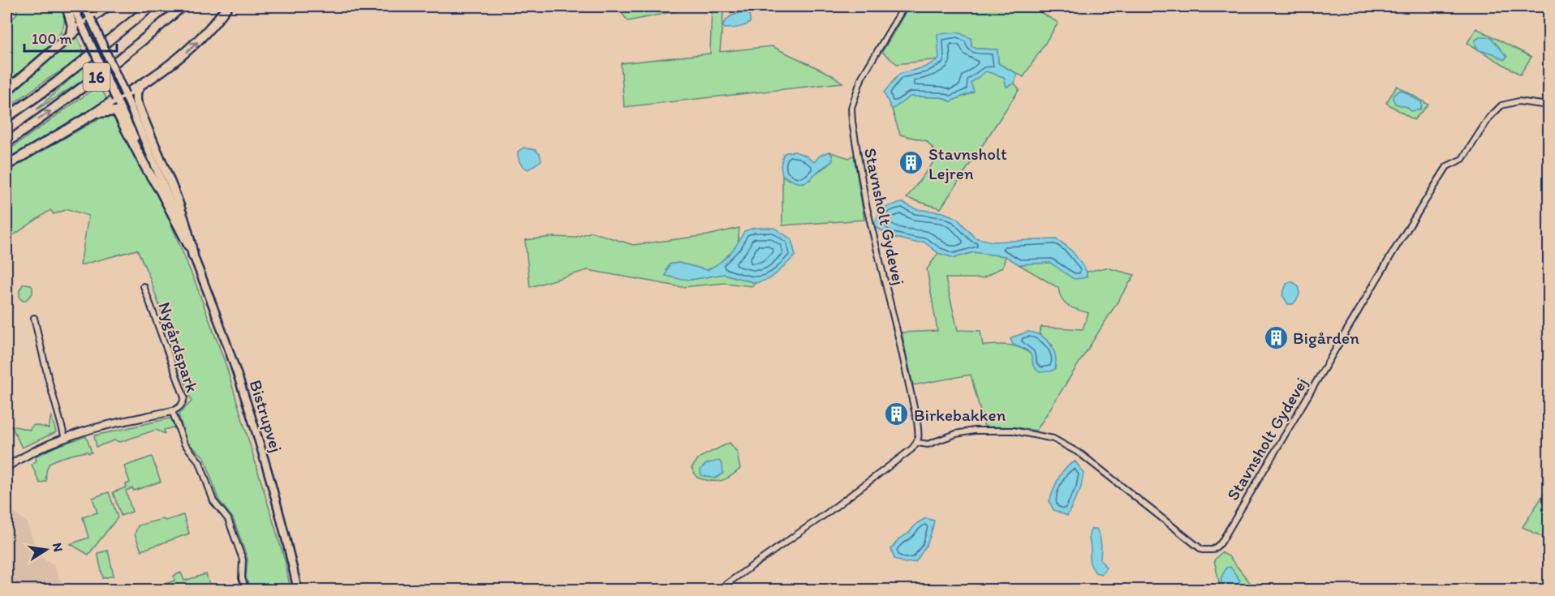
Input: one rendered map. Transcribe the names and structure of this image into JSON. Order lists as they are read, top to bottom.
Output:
{
  "streets": {
    "highway": ["16"],
    "main road": ["Bistrupvej"],
    "street": ["Stavnsholt Gydevej", "Nygårdspark"]
  },
  "places": {
    "building": ["Stavnsholt Lejren", "Bigården", "Birkebakken"]
  },
  "scale_bar": "100 m",
  "north": "right"
}
